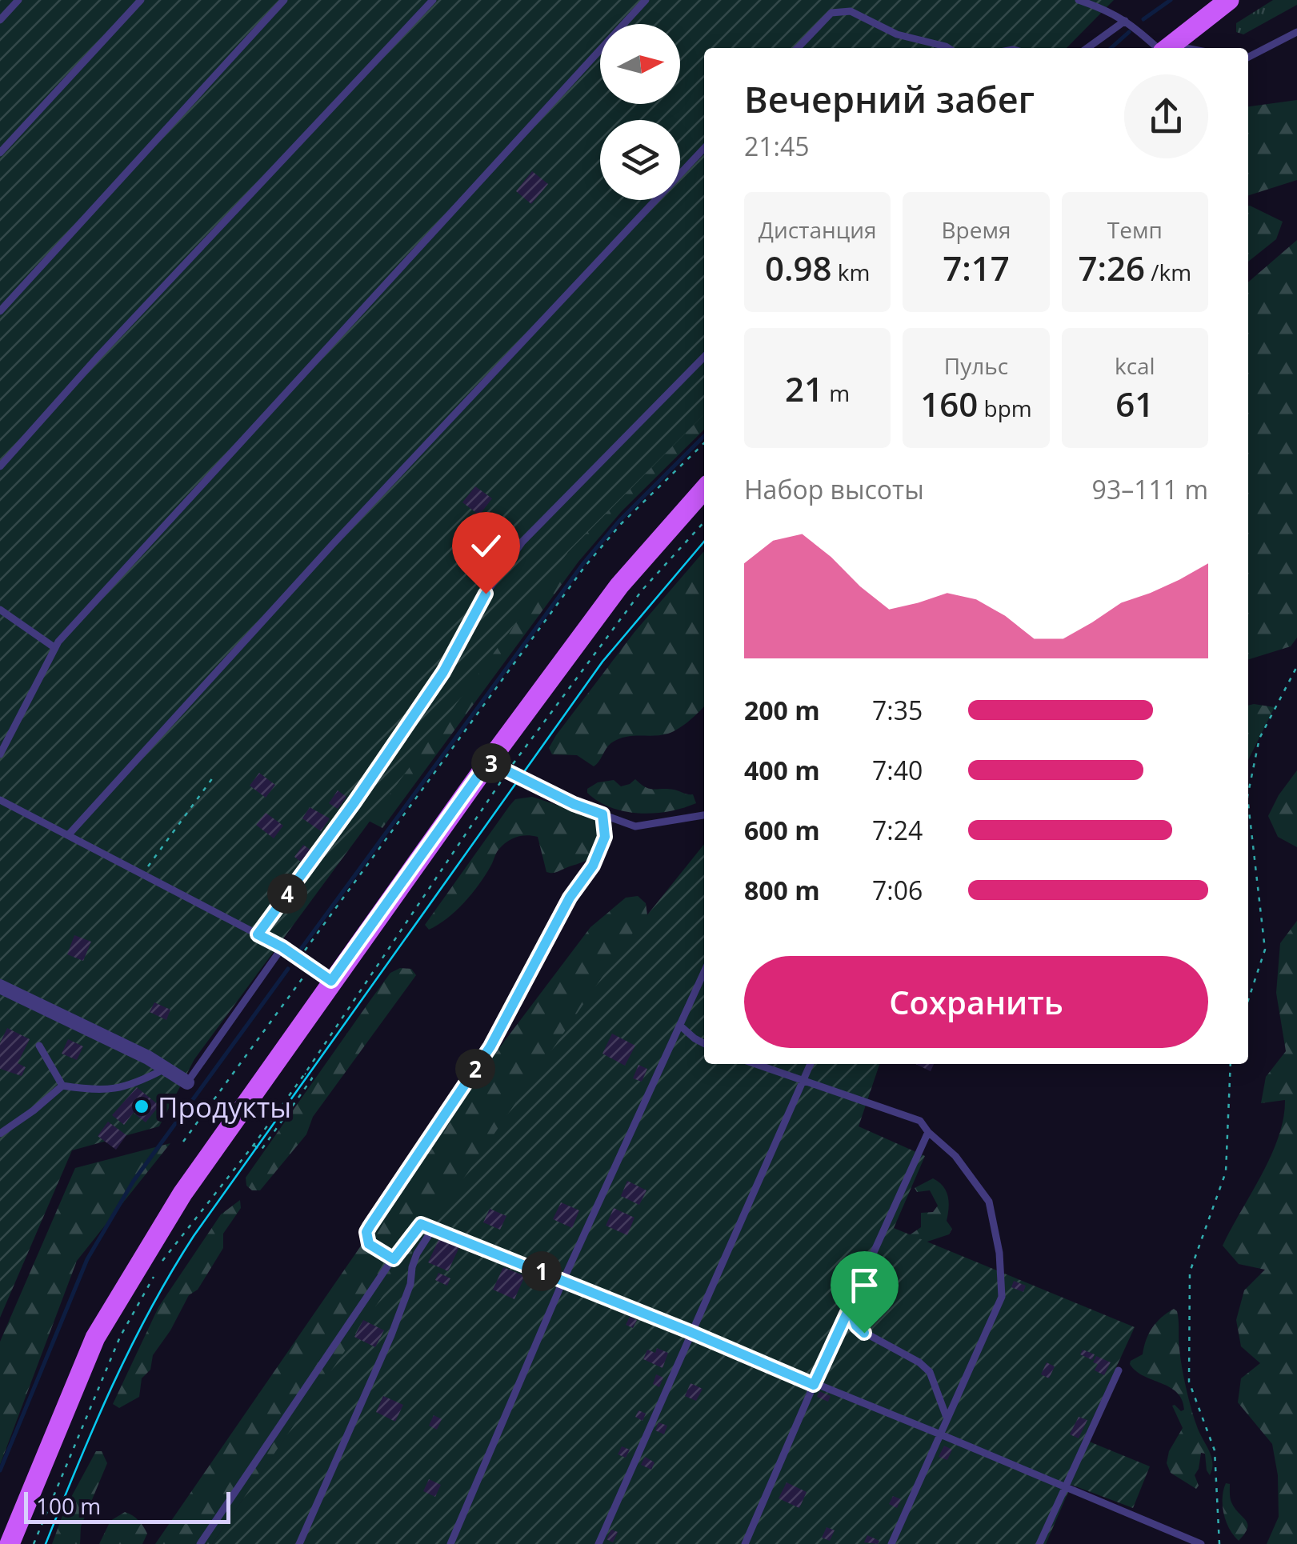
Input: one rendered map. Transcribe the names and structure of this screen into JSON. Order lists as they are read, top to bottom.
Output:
{
  "places": ["Продукты"],
  "scale_bar": "100 m",
  "north": "right",
  "page": {
    "heading": ["Вечерний забег", "21:45"],
    "stats": [
      ["Дистанция", "0.98 km"],
      ["Время", "7:17"],
      ["Темп", "7:26 /km"],
      ["21 m"],
      ["Пульс", "160 bpm"],
      ["kcal", "61"]
    ],
    "chart": ["Набор высоты", "93–111 m"],
    "list": [
      {
        "name": "200 m",
        "note": "7:35"
      },
      {
        "name": "400 m",
        "note": "7:40"
      },
      {
        "name": "600 m",
        "note": "7:24"
      },
      {
        "name": "800 m",
        "note": "7:06"
      }
    ],
    "pins": [
      "3",
      "4",
      "2",
      "1"
    ],
    "buttons": "Сохранить",
    "scale": "100 m"
  }
}
